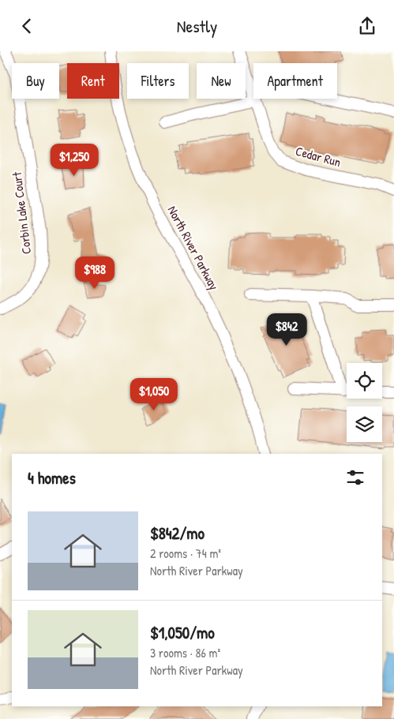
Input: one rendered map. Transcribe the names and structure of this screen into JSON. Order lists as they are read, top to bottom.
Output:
{
  "streets": {
    "street": ["Cedar Run", "Corbin Lake Court", "North River Parkway"]
  },
  "page": {
    "header": "Nestly",
    "chip": [
      "Buy",
      "Rent",
      "Filters",
      "New",
      "Apartment"
    ],
    "price": [
      "$1,250",
      "$988",
      "$842",
      "$1,050"
    ],
    "heading": "4 homes",
    "list": [
      {
        "name": "$842/mo",
        "note": "2 rooms · 74 m² · North River Parkway"
      },
      {
        "name": "$1,050/mo",
        "note": "3 rooms · 86 m² · North River Parkway"
      }
    ]
  }
}
